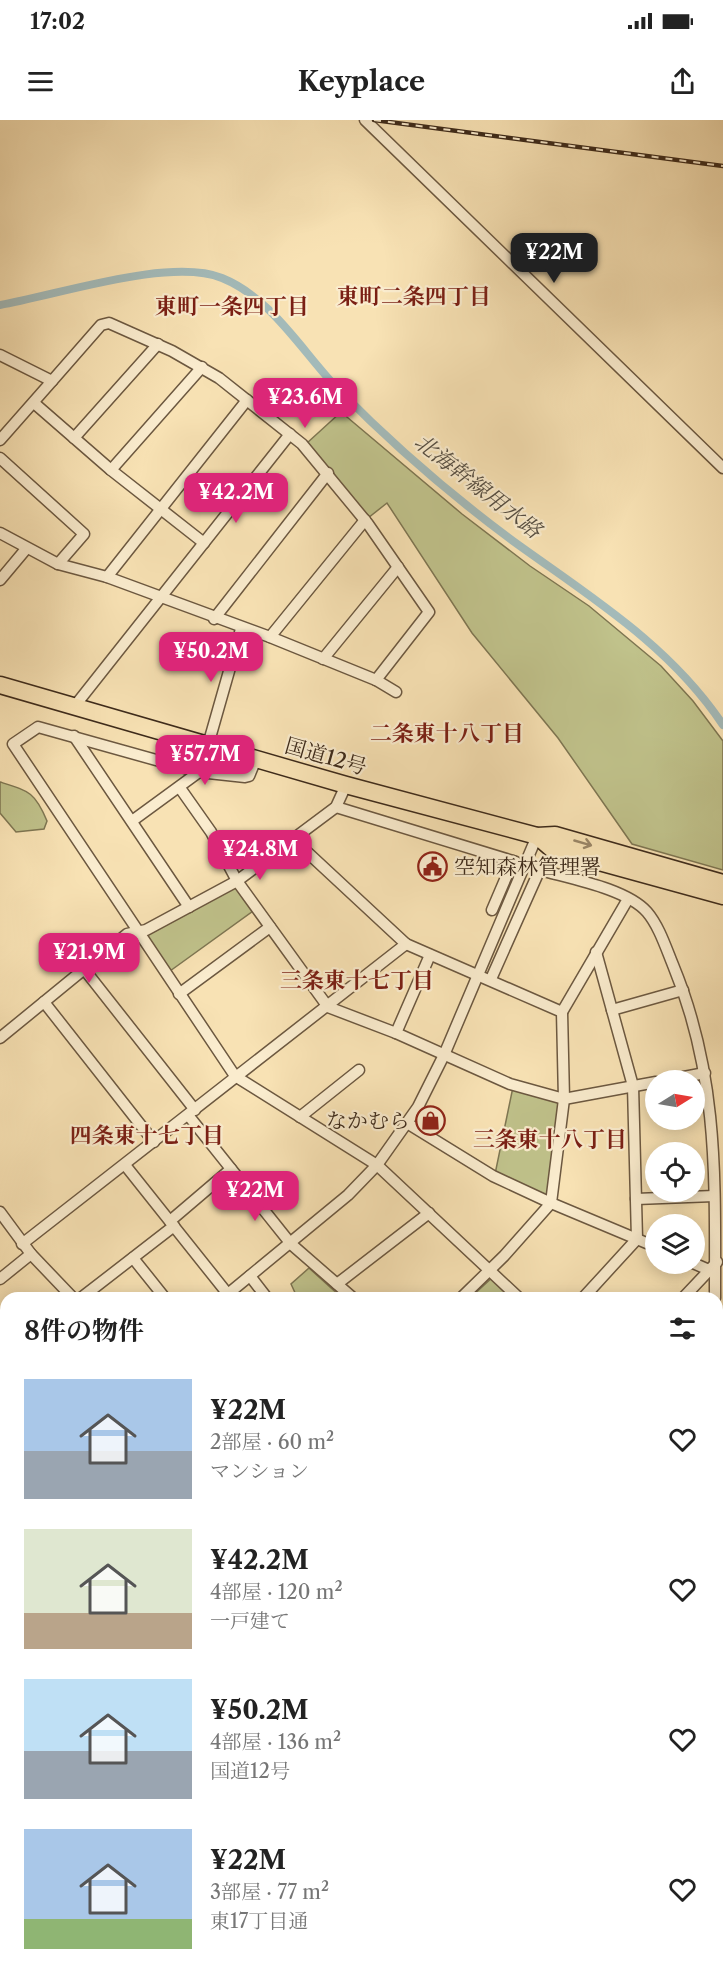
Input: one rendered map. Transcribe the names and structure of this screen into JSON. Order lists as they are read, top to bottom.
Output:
{
  "streets": {
    "highway": ["国道12号"]
  },
  "districts": [
    "東町二条四丁目",
    "東町一条四丁目",
    "二条東十八丁目",
    "三条東十七丁目",
    "四条東十七丁目",
    "三条東十八丁目"
  ],
  "water": ["北海幹線用水路"],
  "places": {
    "public building": ["空知森林管理署"],
    "shop": ["なかむら"]
  },
  "north": "right",
  "page": {
    "status": "17:02",
    "header": "Keyplace",
    "price": [
      "¥22M",
      "¥23.6M",
      "¥42.2M",
      "¥50.2M",
      "¥57.7M",
      "¥24.8M",
      "¥21.9M",
      "¥22M"
    ],
    "heading": "8件の物件",
    "list": [
      {
        "name": "¥22M",
        "note": "2部屋 · 60 m² · マンション"
      },
      {
        "name": "¥42.2M",
        "note": "4部屋 · 120 m² · 一戸建て"
      },
      {
        "name": "¥50.2M",
        "note": "4部屋 · 136 m² · 国道12号"
      },
      {
        "name": "¥22M",
        "note": "3部屋 · 77 m² · 東17丁目通"
      }
    ]
  }
}
